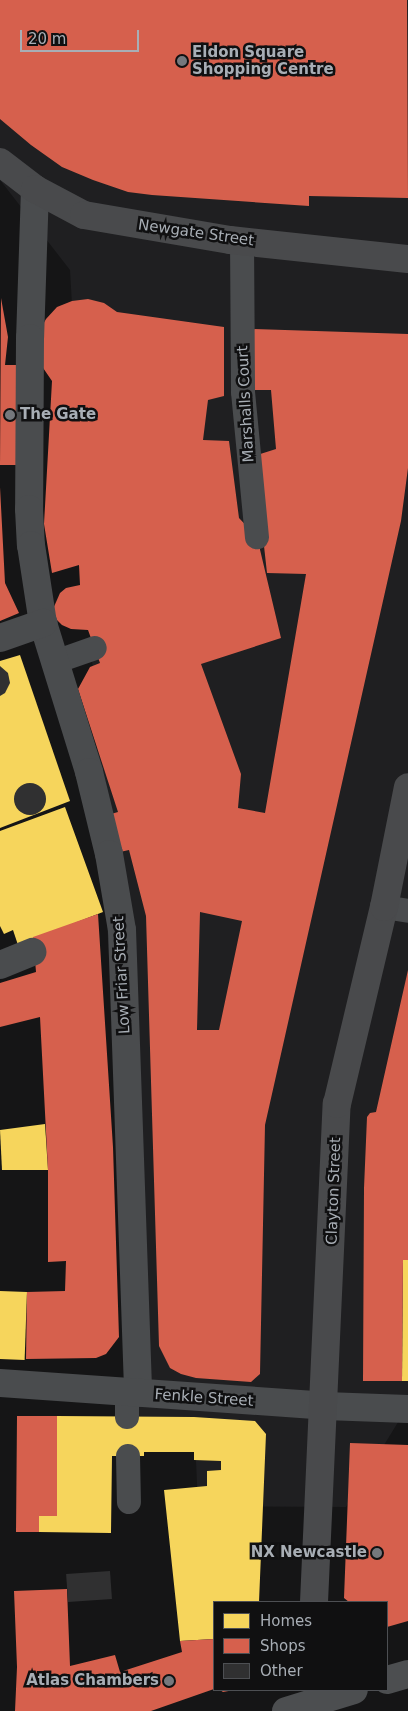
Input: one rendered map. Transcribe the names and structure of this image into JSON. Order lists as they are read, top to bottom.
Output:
{
  "streets": {
    "street": [
      "Newgate Street",
      "Low Friar Street",
      "Clayton Street",
      "Fenkle Street"
    ],
    "lane": ["Marshalls Court"]
  },
  "crossings": [
    ["Newgate Street", "Marshalls Court"],
    ["Newgate Street", "Low Friar Street"],
    ["Low Friar Street", "Fenkle Street"],
    ["Clayton Street", "Fenkle Street"]
  ],
  "places": [
    "Eldon Square Shopping Centre",
    "The Gate",
    "NX Newcastle",
    "Atlas Chambers"
  ],
  "legend": ["Homes", "Shops", "Other"],
  "scale_bar": "20 m"
}
